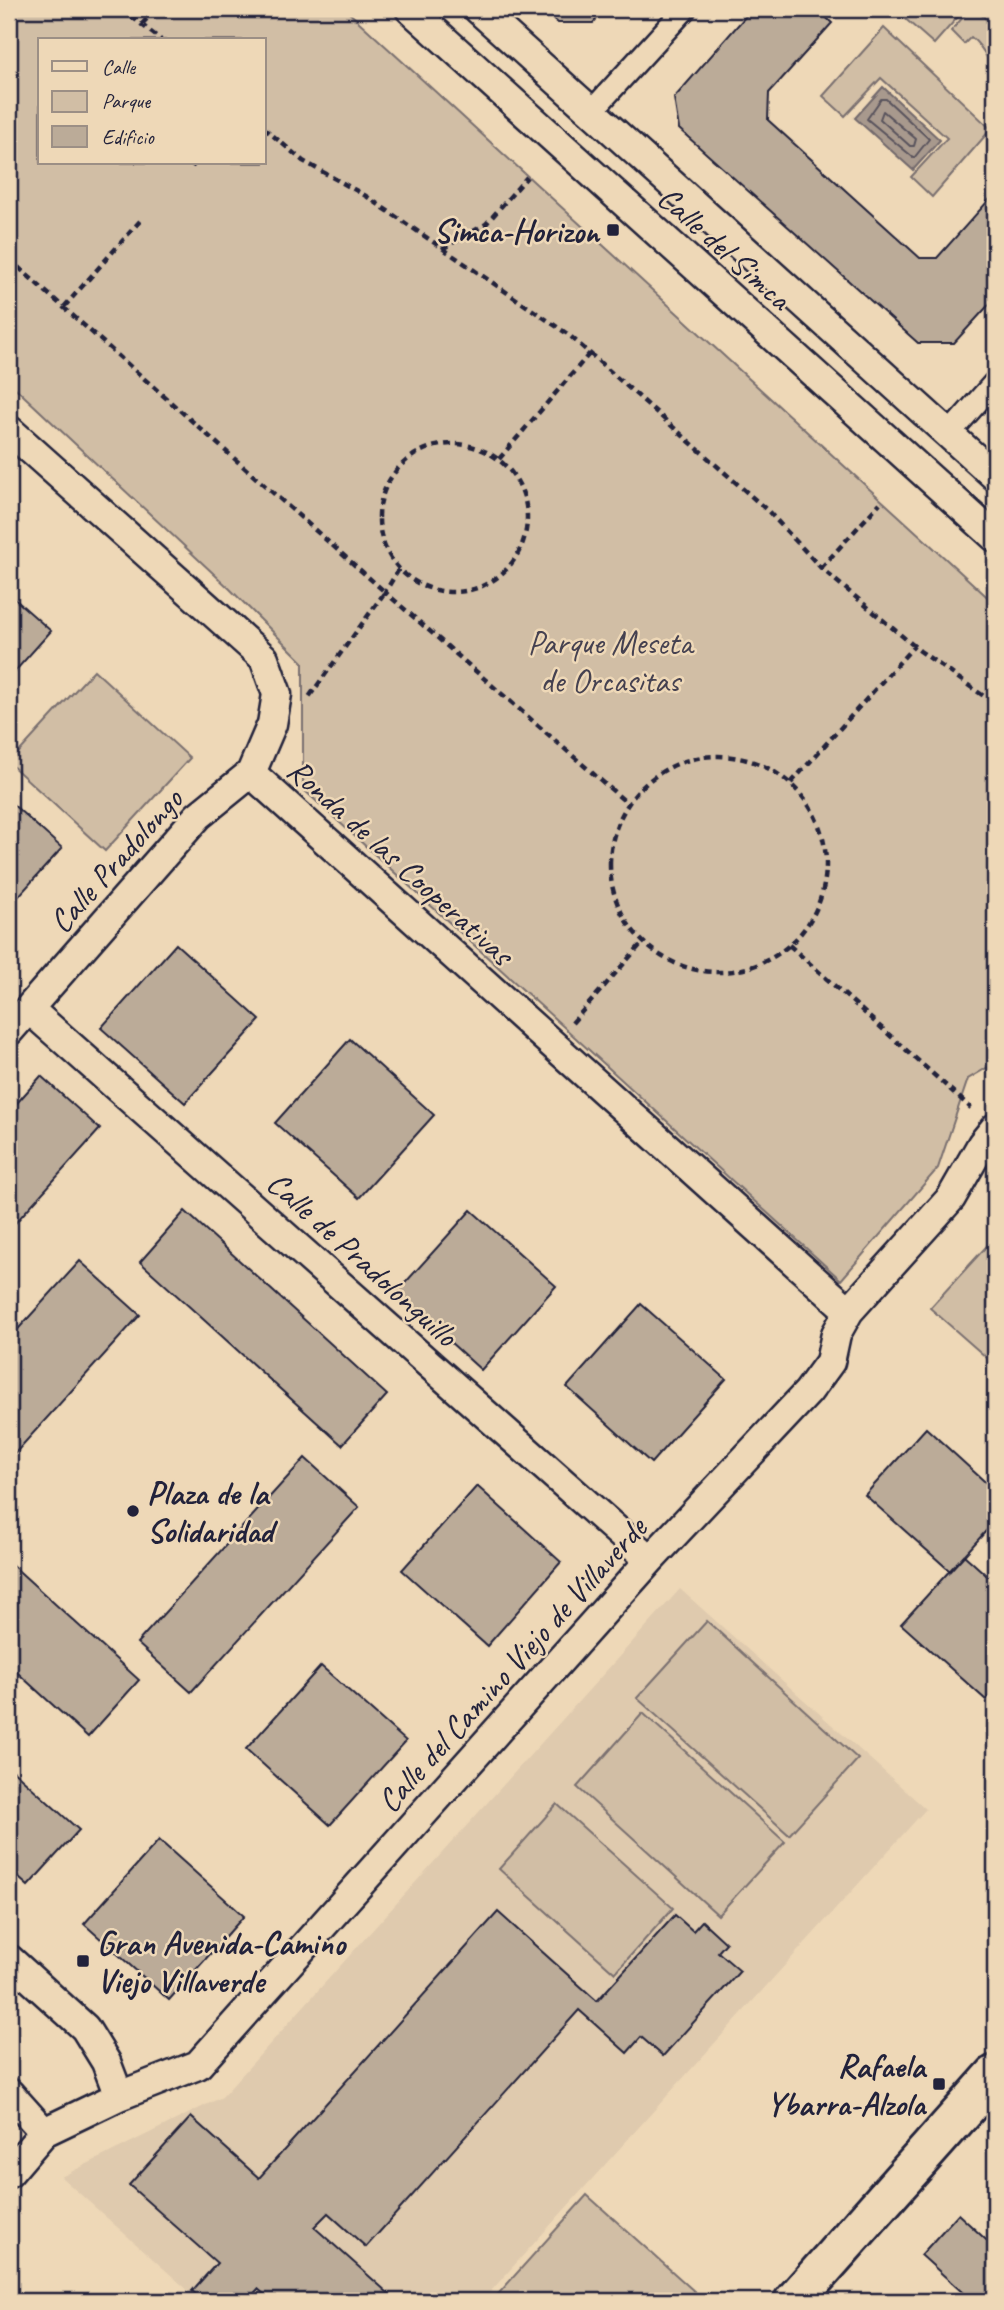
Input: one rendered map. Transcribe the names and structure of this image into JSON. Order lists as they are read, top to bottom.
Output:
{
  "streets": {
    "street": [
      "Calle del Simca",
      "Calle Pradolongo",
      "Ronda de las Cooperativas",
      "Calle de Pradolonguillo",
      "Calle del Camino Viejo de Villaverde"
    ]
  },
  "crossings": [
    ["Calle Pradolongo", "Ronda de las Cooperativas"],
    ["Calle Pradolongo", "Calle de Pradolonguillo"],
    ["Ronda de las Cooperativas", "Calle del Camino Viejo de Villaverde"],
    ["Calle de Pradolonguillo", "Calle del Camino Viejo de Villaverde"]
  ],
  "parks": ["Parque Meseta de Orcasitas"],
  "places": {
    "transit": ["Simca-Horizon", "Gran Avenida-Camino Viejo Villaverde", "Rafaela Ybarra-Alzola"],
    "other": ["Plaza de la Solidaridad"]
  },
  "legend": ["Calle", "Parque", "Edificio"]
}
